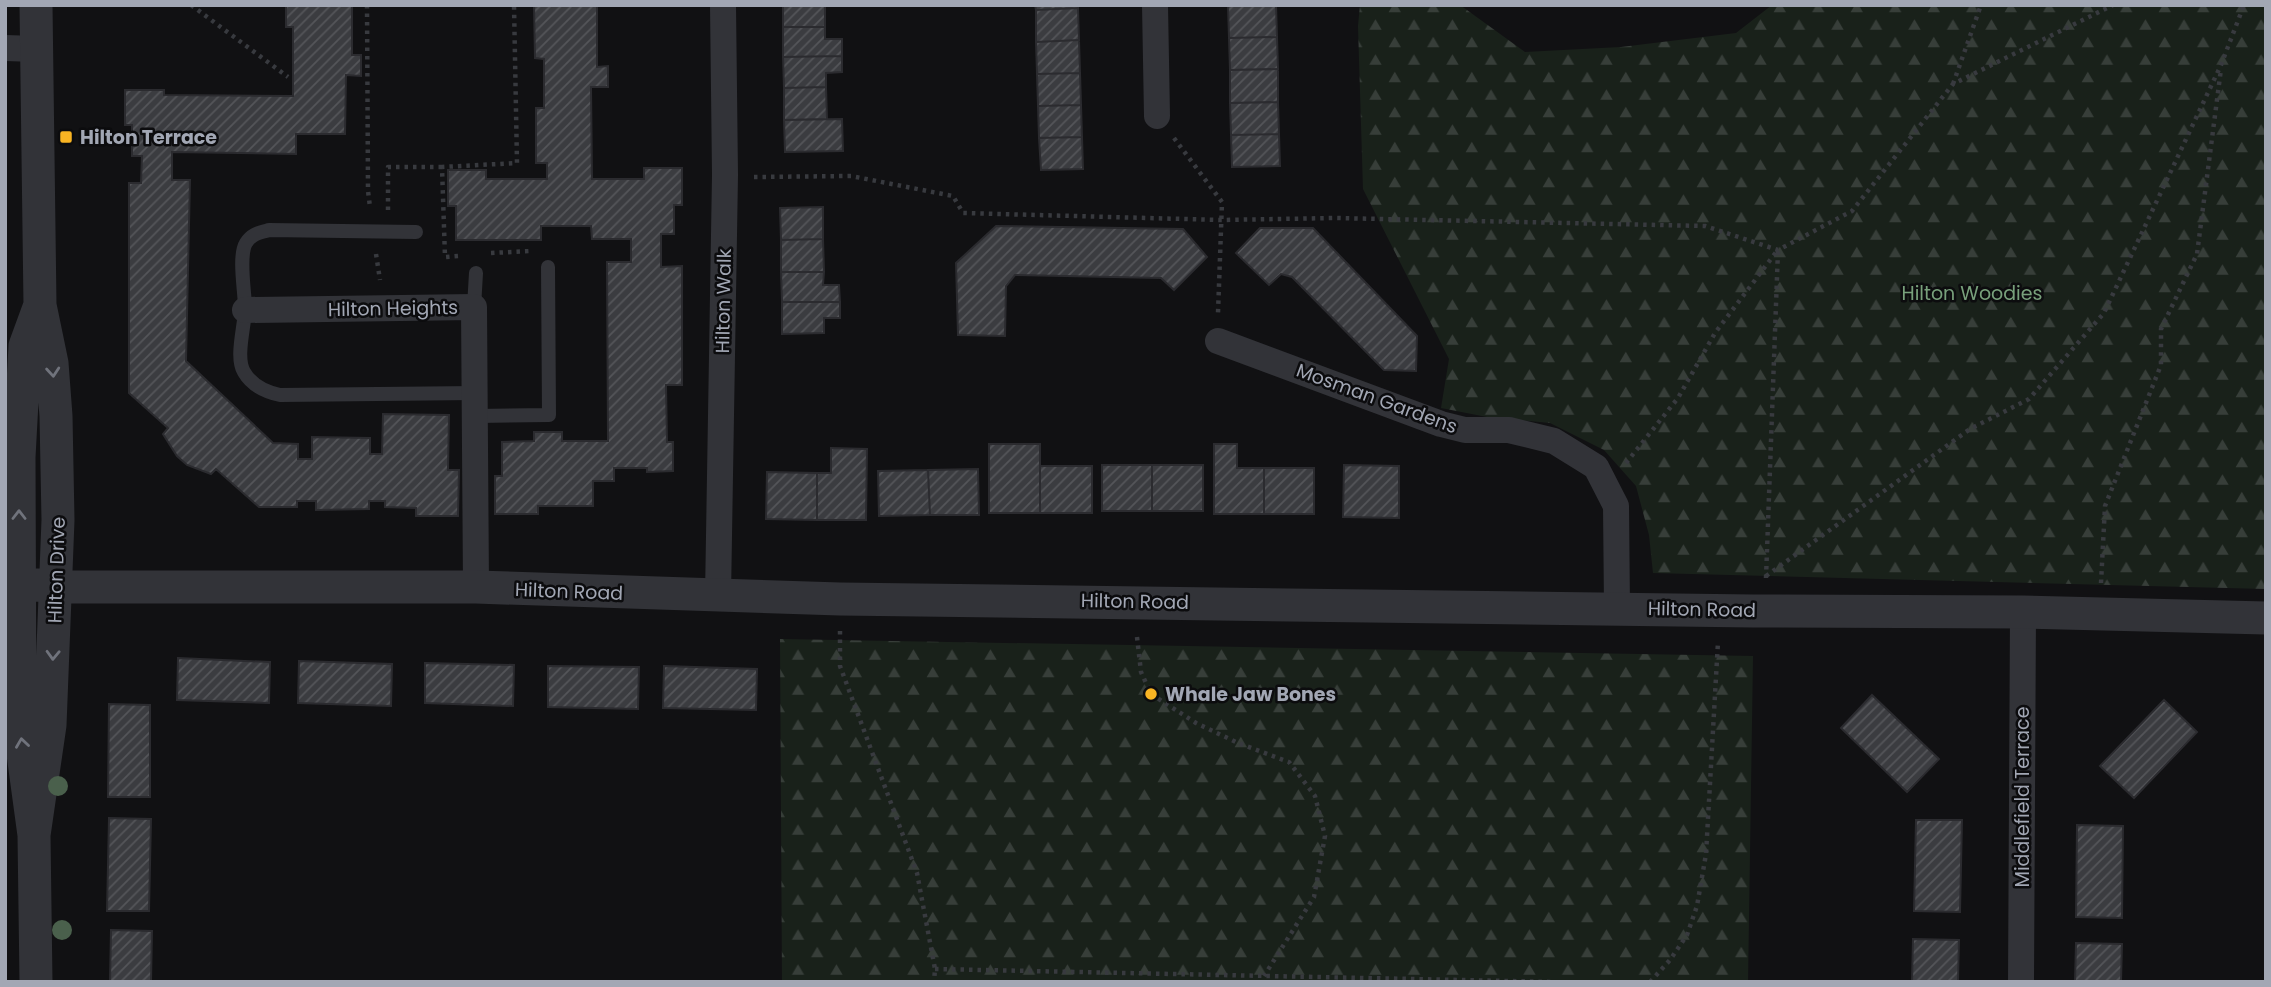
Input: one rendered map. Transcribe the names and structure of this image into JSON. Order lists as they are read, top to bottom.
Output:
{
  "streets": {
    "street": [
      "Hilton Walk",
      "Hilton Heights",
      "Mosman Gardens",
      "Hilton Drive",
      "Hilton Road",
      "Middlefield Terrace"
    ]
  },
  "crossings": [
    ["Hilton Walk", "Hilton Road"],
    ["Hilton Heights", "Hilton Road"],
    ["Mosman Gardens", "Hilton Road"],
    ["Hilton Drive", "Hilton Road"],
    ["Hilton Road", "Middlefield Terrace"]
  ],
  "parks": ["Hilton Woodies"],
  "places": {
    "transit": ["Hilton Terrace"],
    "other": ["Whale Jaw Bones"]
  }
}
